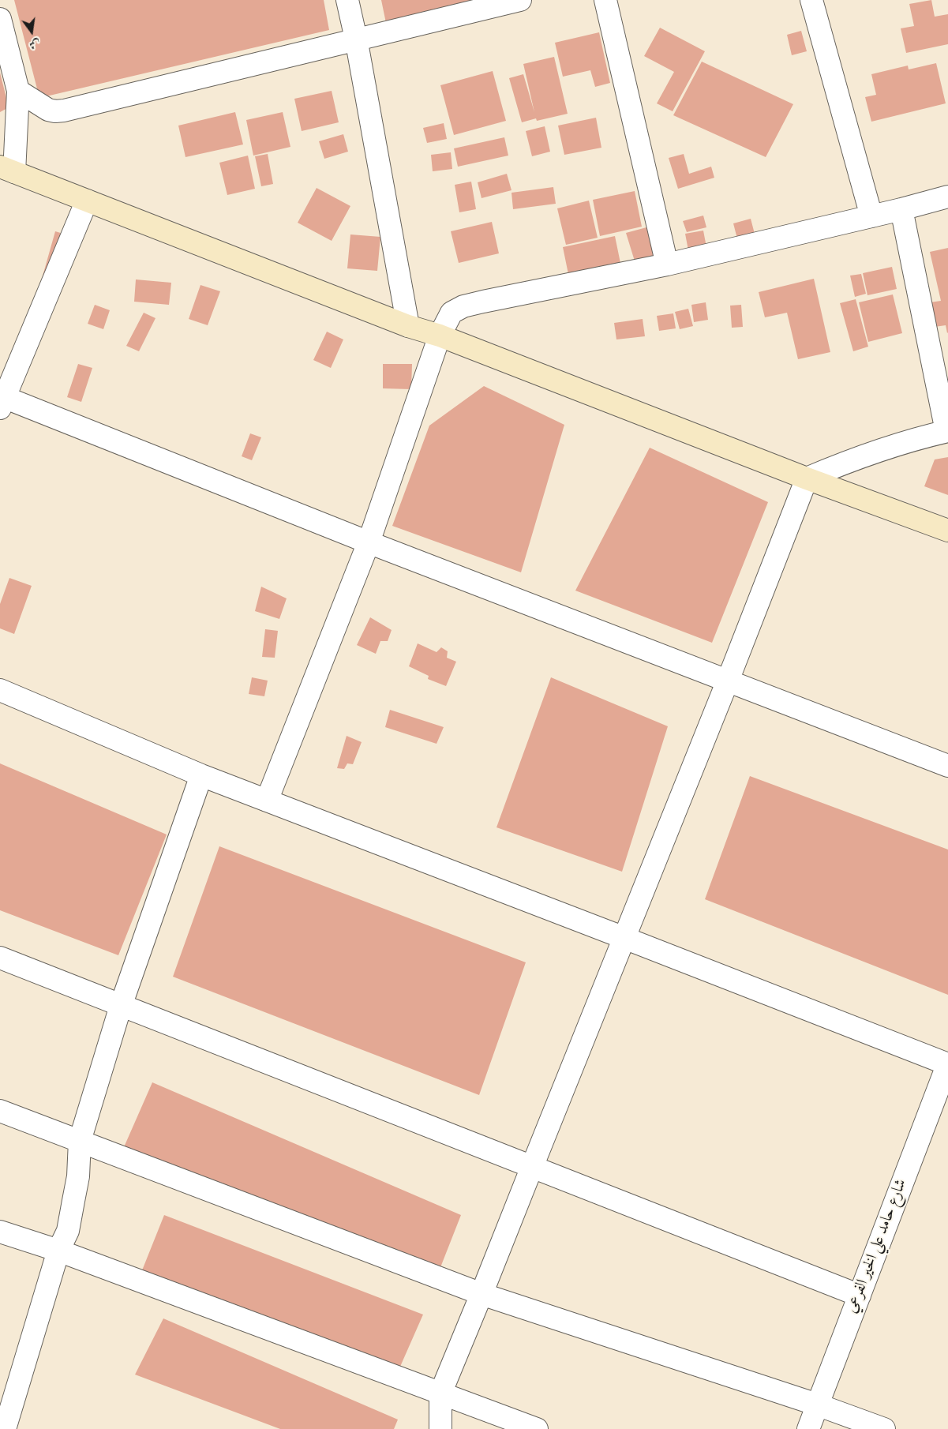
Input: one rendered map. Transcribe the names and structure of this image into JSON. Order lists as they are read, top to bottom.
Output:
{
  "streets": {
    "street": ["شارع حامد علي الخير الفرعي"]
  },
  "north": "bottom"
}
